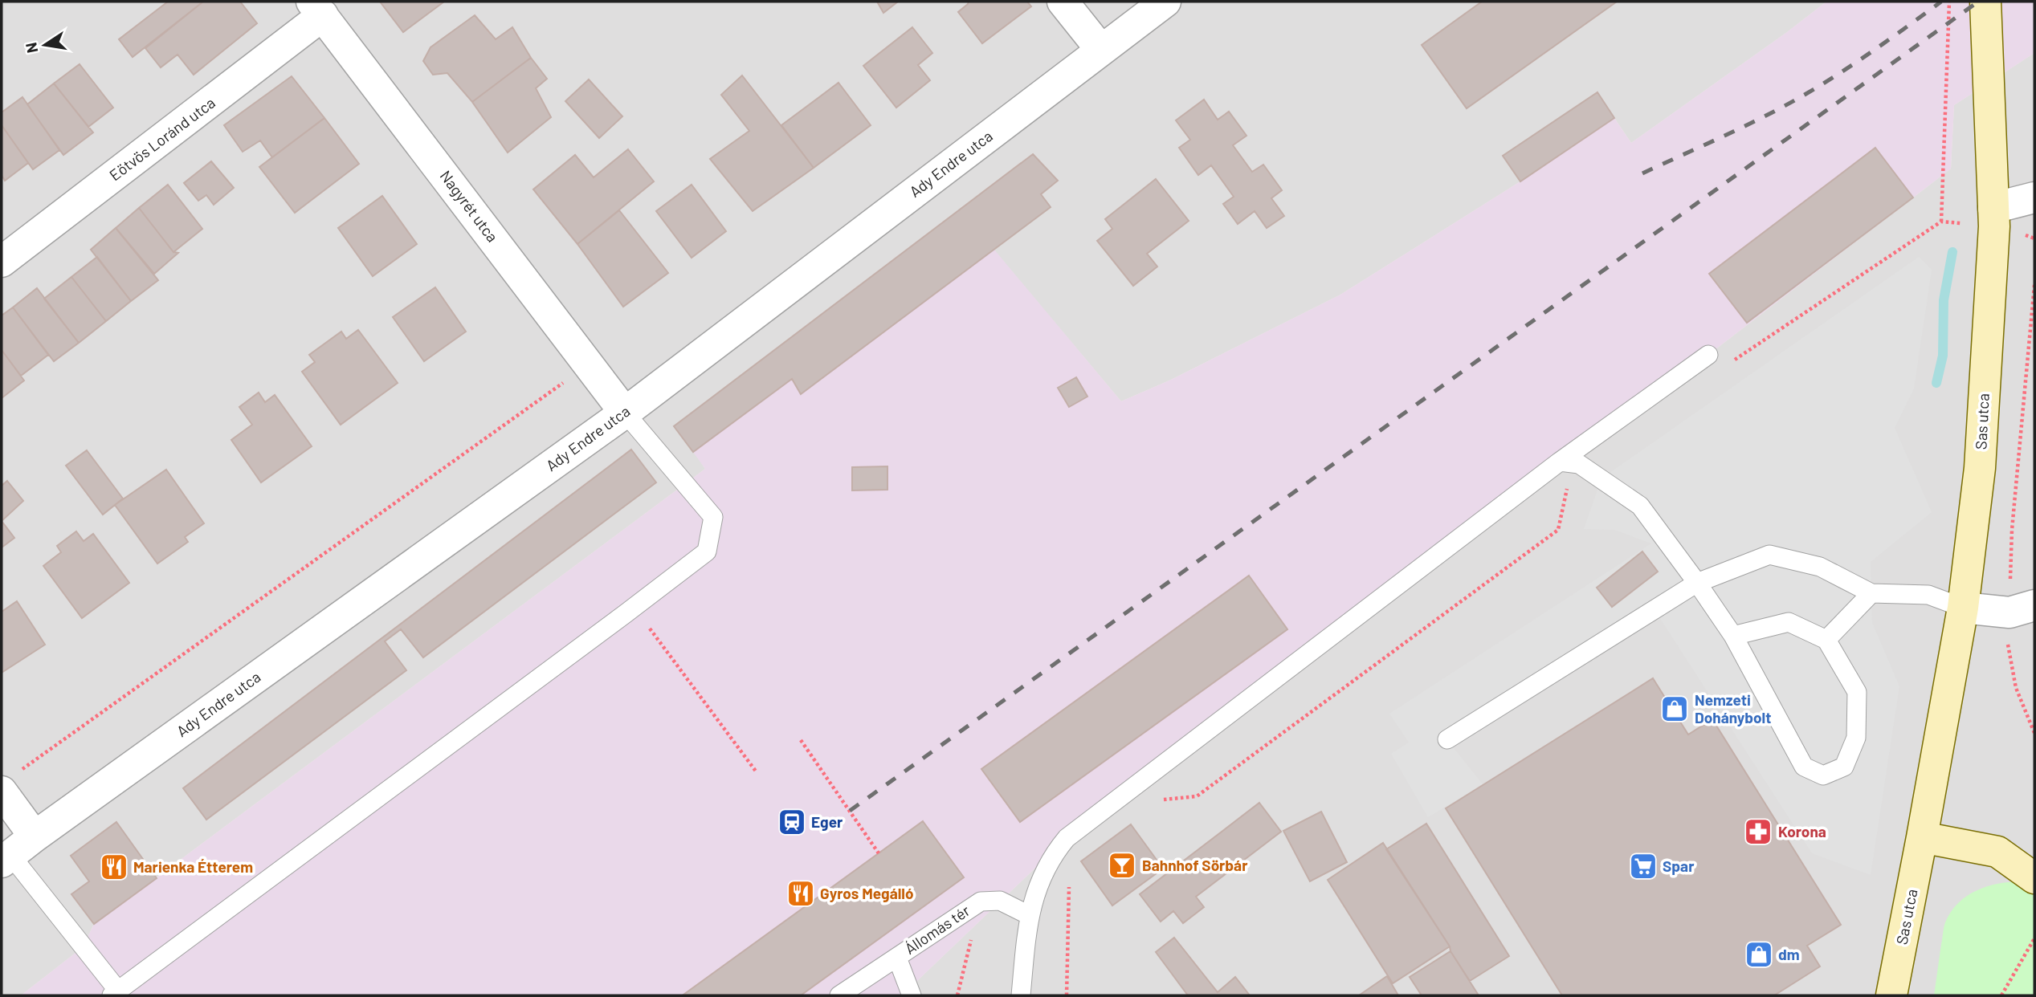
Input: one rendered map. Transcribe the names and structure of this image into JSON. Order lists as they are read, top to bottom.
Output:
{
  "streets": {
    "main road": ["Sas utca"],
    "street": ["Eötvös Loránd utca", "Ady Endre utca", "Nagyrét utca"],
    "lane": ["Állomás tér"]
  },
  "crossings": [
    ["Eötvös Loránd utca", "Nagyrét utca"],
    ["Ady Endre utca", "Nagyrét utca"]
  ],
  "places": {
    "shop": ["Nemzeti Dohánybolt", "dm"],
    "station": ["Eger"],
    "pharmacy": ["Korona"],
    "bar": ["Bahnhof Sörbár"],
    "supermarket": ["Spar"],
    "restaurant": ["Marienka Étterem", "Gyros Megálló"]
  },
  "north": "left"
}
